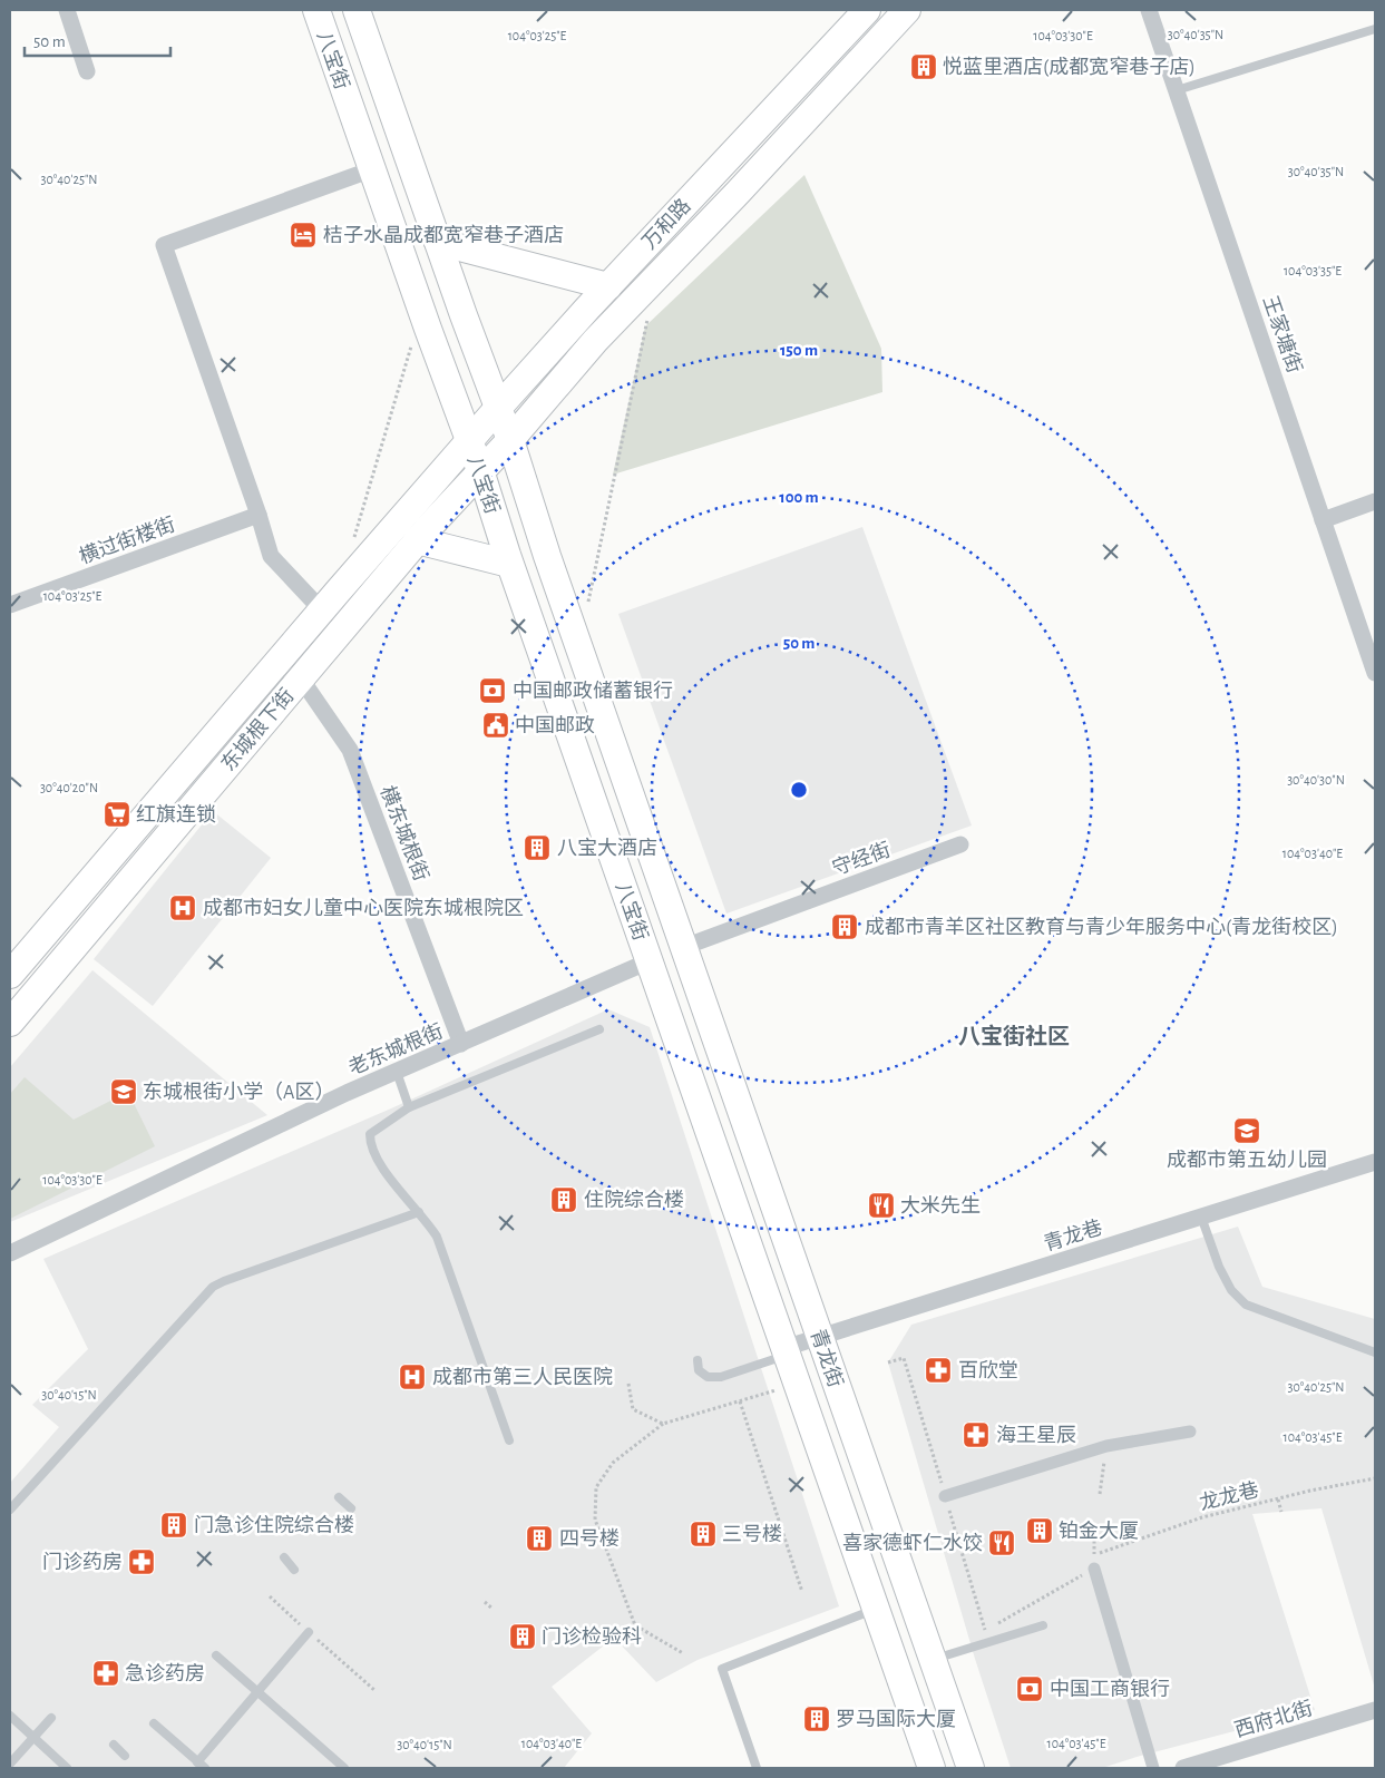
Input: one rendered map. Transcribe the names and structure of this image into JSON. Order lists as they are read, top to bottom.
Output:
{
  "streets": {
    "main road": [
      "八宝街",
      "万和路",
      "东城根下街",
      "青龙街"
    ],
    "street": [
      "王家塘街",
      "横过街楼街",
      "横东城根街",
      "守经街",
      "老东城根街",
      "青龙巷",
      "西府北街"
    ],
    "path": ["龙龙巷"]
  },
  "crossings": [
    ["八宝街", "万和路"],
    ["八宝街", "东城根下街"],
    ["八宝街", "守经街"],
    ["八宝街", "老东城根街"],
    ["八宝街", "青龙街"],
    ["万和路", "东城根下街"],
    ["东城根下街", "横东城根街"],
    ["横东城根街", "老东城根街"],
    ["守经街", "青龙街"],
    ["老东城根街", "青龙街"],
    ["青龙巷", "青龙街"]
  ],
  "districts": ["八宝街社区"],
  "places": {
    "building": [
      "悦蓝里酒店(成都宽窄巷子店)",
      "八宝大酒店",
      "成都市青羊区社区教育与青少年服务中心(青龙街校区)",
      "住院综合楼",
      "门急诊住院综合楼",
      "铂金大厦",
      "三号楼",
      "四号楼",
      "门诊检验科",
      "罗马国际大厦"
    ],
    "hotel": ["桔子水晶成都宽窄巷子酒店"],
    "bank": ["中国邮政储蓄银行", "中国工商银行"],
    "public building": ["中国邮政"],
    "supermarket": ["红旗连锁"],
    "hospital": ["成都市妇女儿童中心医院东城根院区", "成都市第三人民医院"],
    "school or university": ["东城根街小学（A区）", "成都市第五幼儿园"],
    "restaurant": ["大米先生", "喜家德虾仁水饺"],
    "pharmacy": [
      "百欣堂",
      "海王星辰",
      "门诊药房",
      "急诊药房"
    ]
  },
  "scale_bar": "50 m",
  "coordinates": [
    "30°40'35\"N",
    "104°03'25\"E",
    "104°03'30\"E",
    "30°40'25\"N",
    "104°03'35\"E",
    "30°40'30\"N",
    "30°40'20\"N",
    "104°03'40\"E",
    "30°40'15\"N",
    "104°03'45\"E"
  ],
  "rings": ["150 m", "100 m", "50 m"]
}
